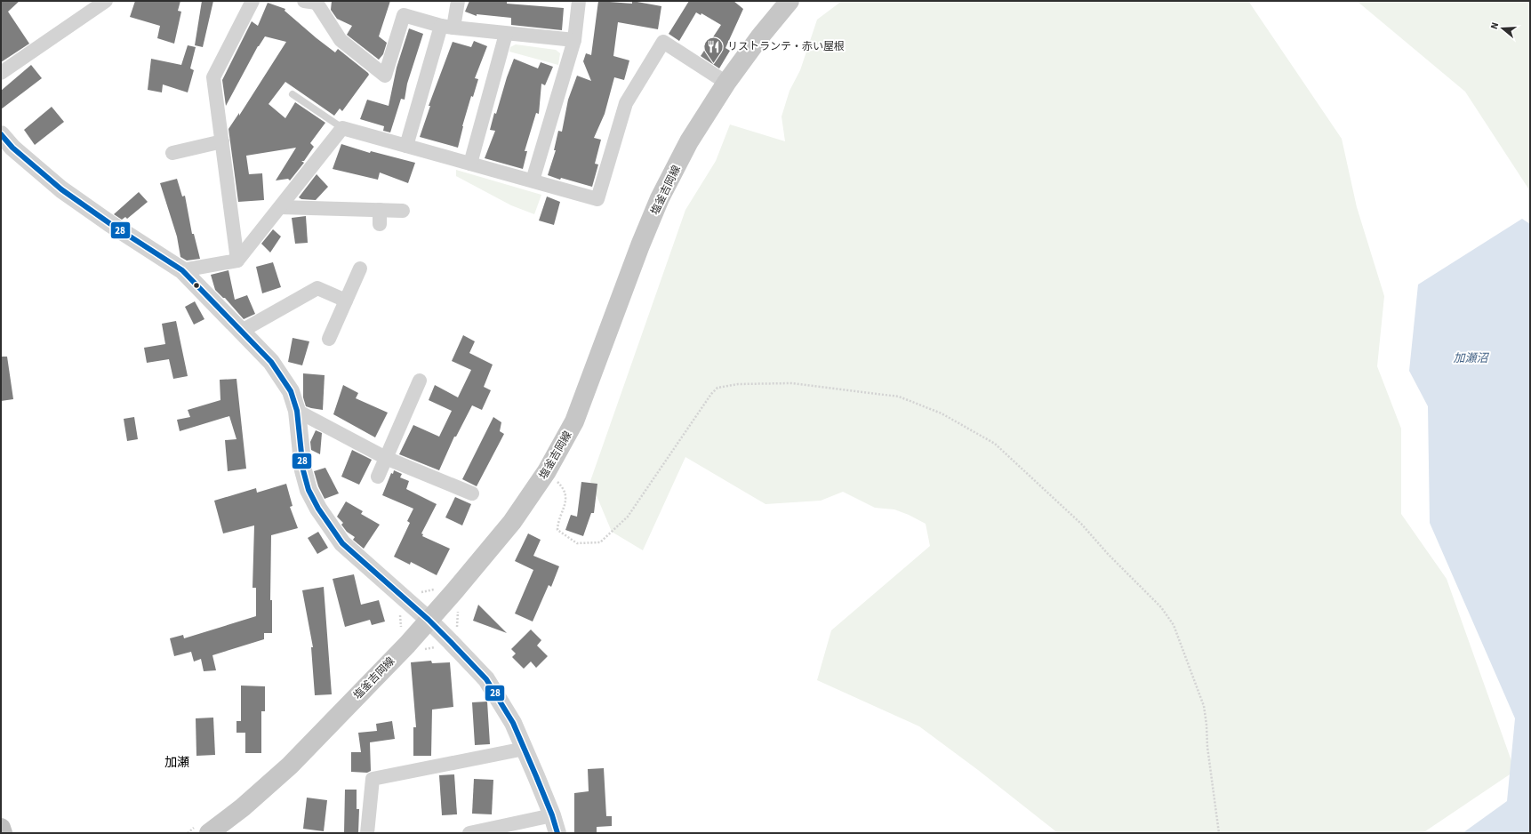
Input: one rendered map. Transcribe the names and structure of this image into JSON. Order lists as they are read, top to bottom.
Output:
{
  "streets": {
    "main road": ["塩釜吉岡線"]
  },
  "districts": ["加瀬"],
  "water": ["加瀬沼"],
  "places": {
    "restaurant": ["リストランテ・赤い屋根"]
  },
  "lines": ["transit line 28"],
  "north": "left"
}
